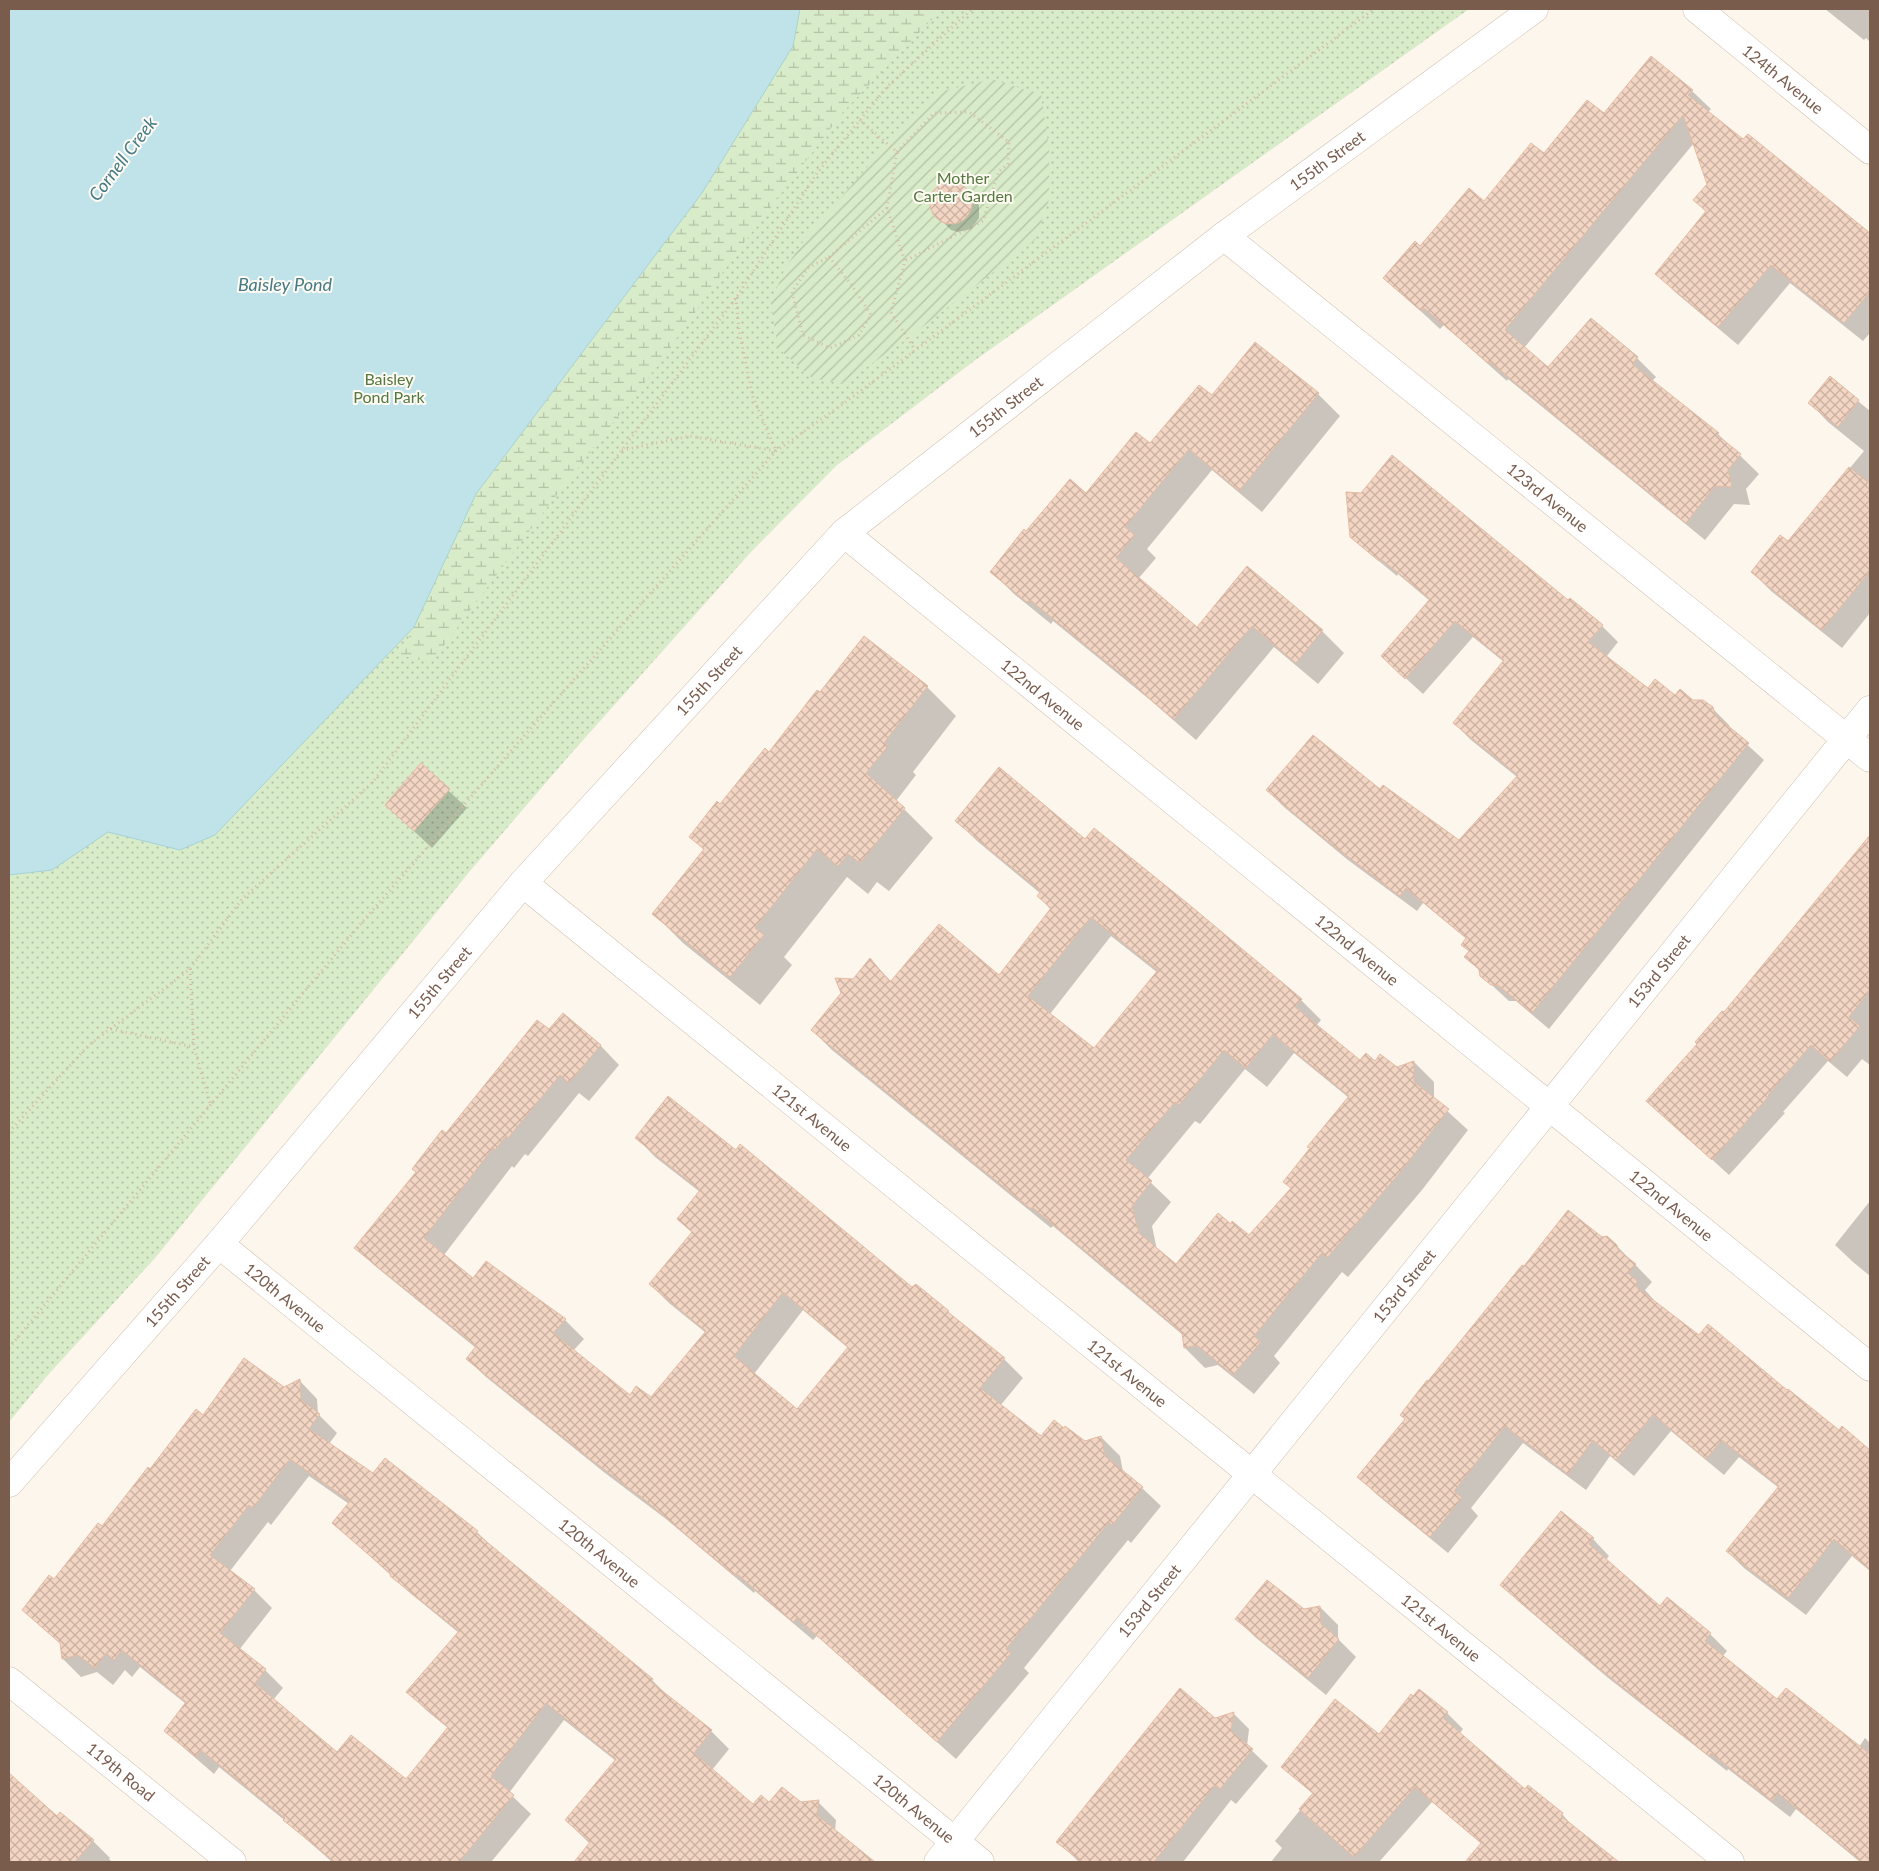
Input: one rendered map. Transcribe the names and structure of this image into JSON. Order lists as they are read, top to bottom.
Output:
{
  "streets": {
    "street": [
      "124th Avenue",
      "155th Street",
      "123rd Avenue",
      "122nd Avenue",
      "153rd Street",
      "121st Avenue",
      "120th Avenue",
      "119th Road"
    ]
  },
  "crossings": [
    ["155th Street", "123rd Avenue"],
    ["155th Street", "122nd Avenue"],
    ["155th Street", "121st Avenue"],
    ["155th Street", "120th Avenue"],
    ["123rd Avenue", "153rd Street"],
    ["122nd Avenue", "153rd Street"],
    ["153rd Street", "121st Avenue"],
    ["153rd Street", "120th Avenue"]
  ],
  "water": ["Cornell Creek", "Baisley Pond"],
  "parks": ["Mother Carter Garden", "Baisley Pond Park"]
}
